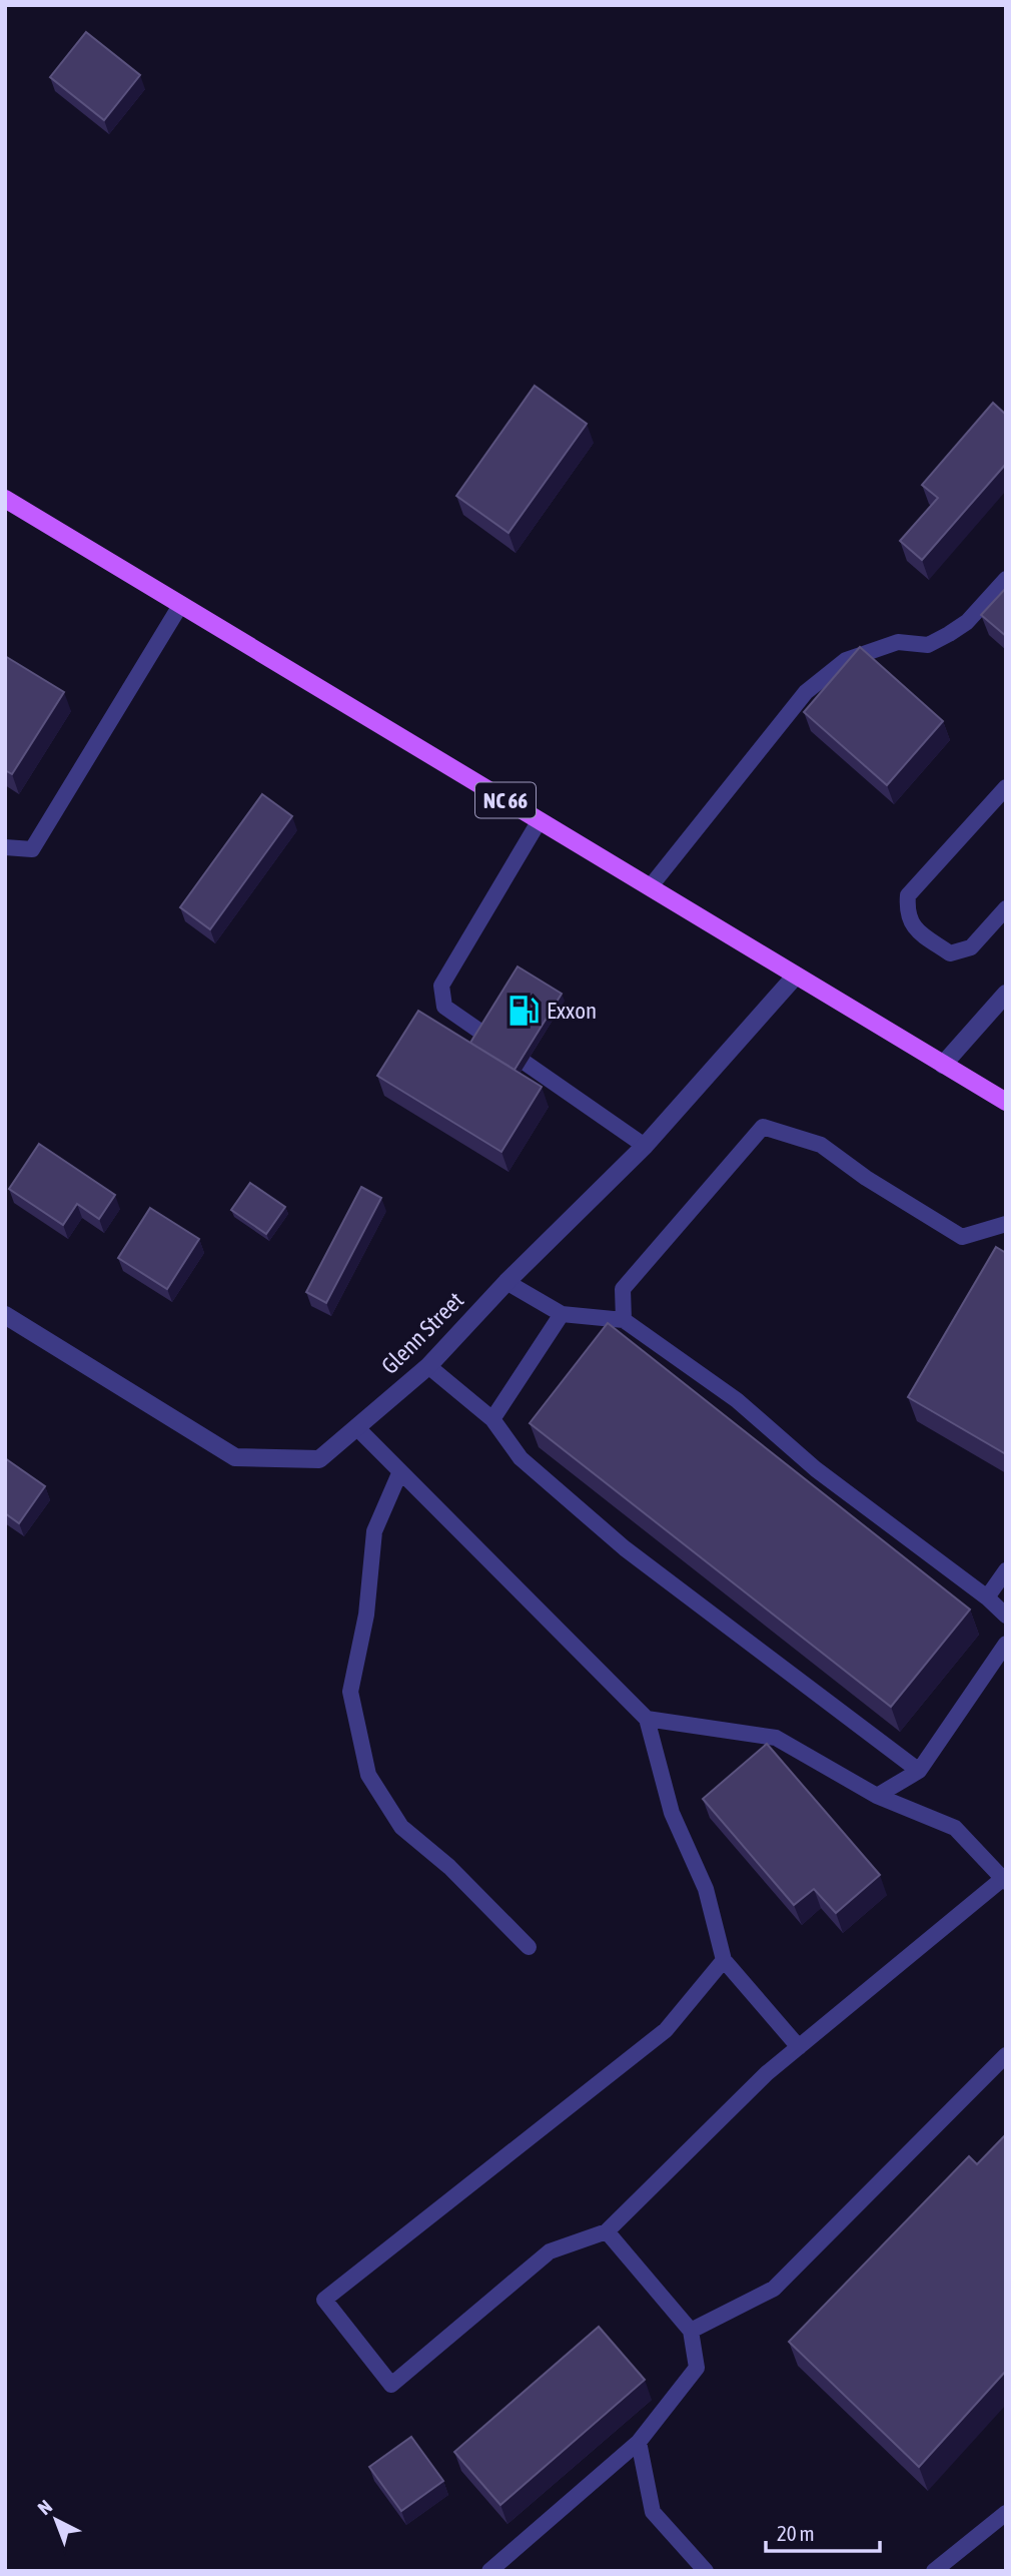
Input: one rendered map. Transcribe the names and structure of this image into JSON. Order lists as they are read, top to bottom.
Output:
{
  "streets": {
    "main road": ["NC 66"],
    "street": ["Glenn Street"]
  },
  "crossings": [
    ["NC 66", "Glenn Street"]
  ],
  "places": {
    "fuel station": ["Exxon"]
  },
  "scale_bar": "20 m",
  "north": "top left"
}
